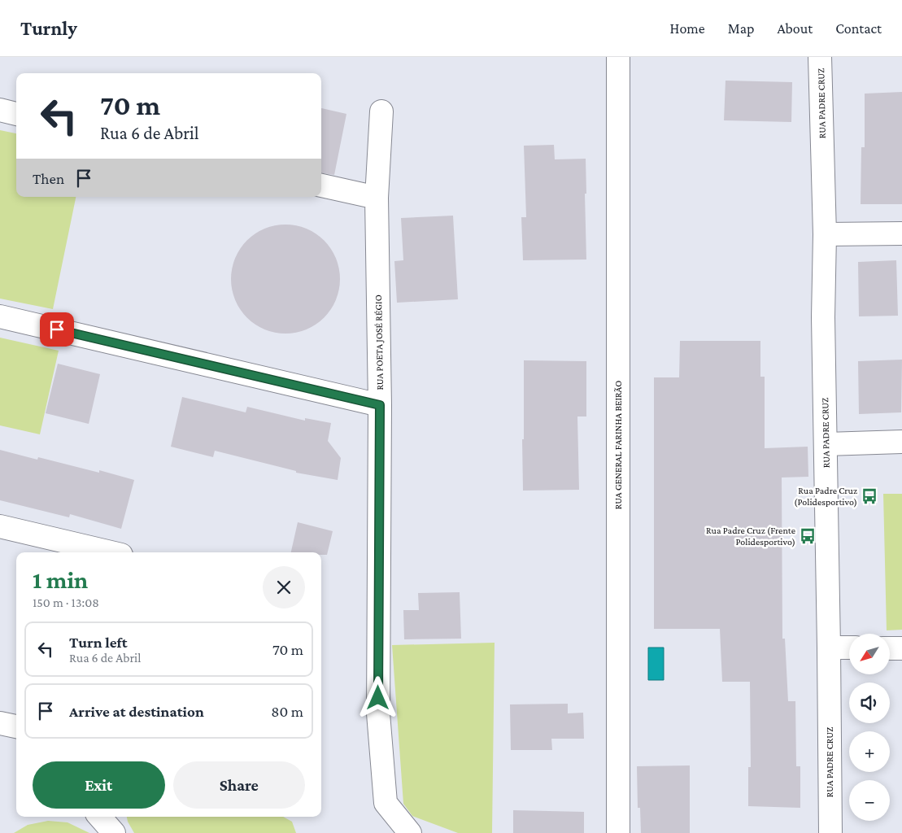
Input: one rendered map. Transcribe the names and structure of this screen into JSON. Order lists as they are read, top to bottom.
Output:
{
  "streets": {
    "street": ["RUA PADRE CRUZ", "RUA POETA JOSÉ RÉGIO", "RUA GENERAL FARINHA BEIRÃO"]
  },
  "places": {
    "bus stop": ["Rua Padre Cruz (Polidesportivo)", "Rua Padre Cruz (Frente Polidesportivo)"]
  },
  "north": "bottom left",
  "page": {
    "header": "Turnly",
    "nav": [
      "Home",
      "Map",
      "About",
      "Contact"
    ],
    "turn": ["70 m", "Rua 6 de Abril"],
    "then": "Then",
    "heading": ["1 min", "150 m · 13:08"],
    "list": [
      {
        "name": "Turn left",
        "note": "Rua 6 de Abril",
        "value": "70 m"
      },
      {
        "name": "Arrive at destination",
        "value": "80 m"
      }
    ],
    "map_buttons": ["+", "−"],
    "buttons": ["Exit", "Share"]
  }
}
